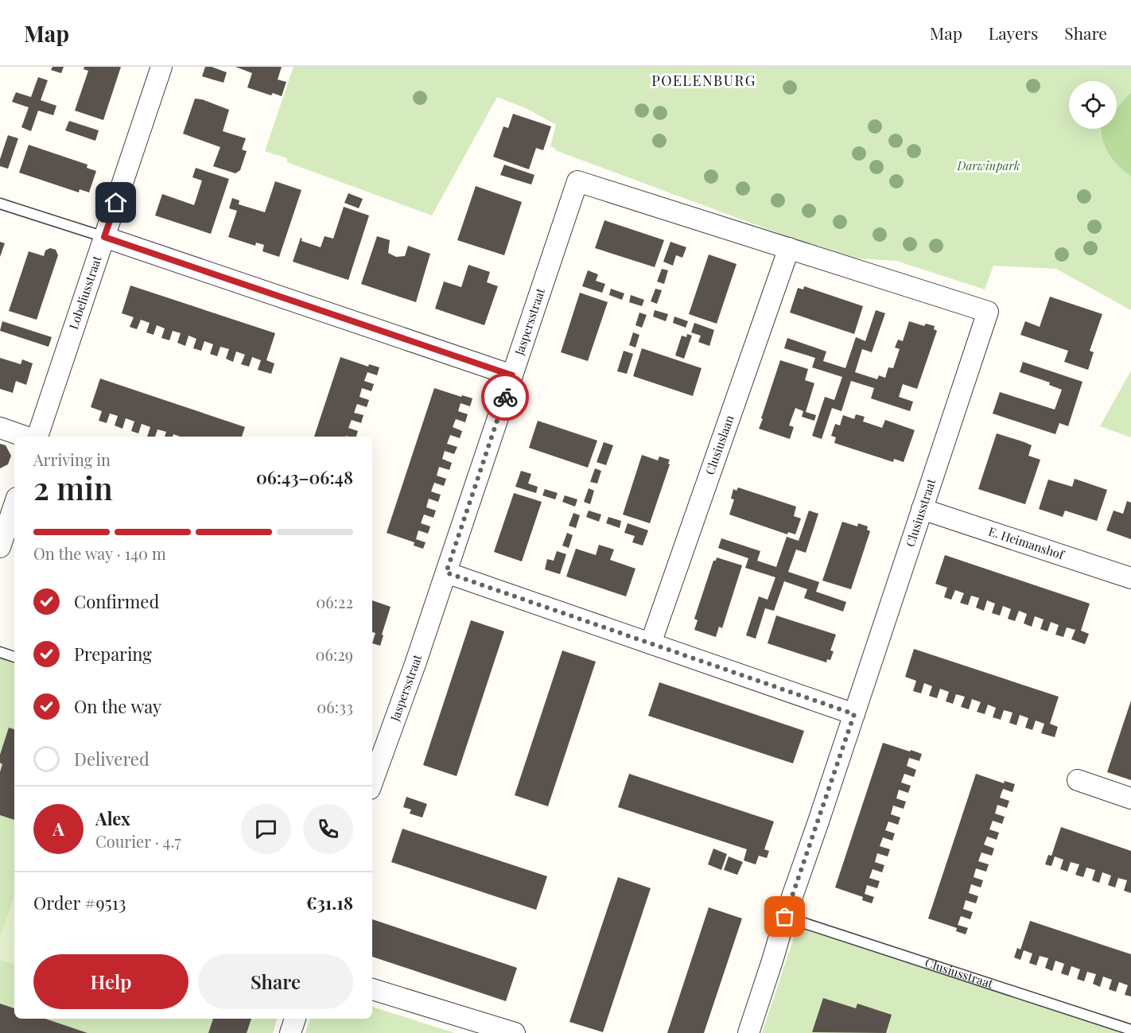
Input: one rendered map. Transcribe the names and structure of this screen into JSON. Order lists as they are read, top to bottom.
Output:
{
  "streets": {
    "street": [
      "Lobeliusstraat",
      "Jaspersstraat",
      "Clusiuslaan",
      "Clusiusstraat",
      "E. Heimanshof"
    ]
  },
  "crossings": [
    ["Jaspersstraat", "Clusiuslaan"],
    ["Jaspersstraat", "Clusiusstraat"],
    ["Clusiuslaan", "Clusiusstraat"],
    ["Clusiusstraat", "E. Heimanshof"]
  ],
  "districts": ["POELENBURG"],
  "parks": ["Darwinpark"],
  "page": {
    "header": "Map",
    "nav": ["Map", "Layers", "Share"],
    "heading": ["2 min", "Arriving in", "06:43–06:48"],
    "panel": [
      "Alex",
      "Courier · 4.7",
      "Order #9513",
      "€31.18"
    ],
    "bar": "On the way · 140 m",
    "list": [
      ["Confirmed", "06:22"],
      ["Preparing", "06:29"],
      ["On the way", "06:33"],
      "Delivered"
    ],
    "round": "A",
    "buttons": ["Help", "Share"]
  }
}
